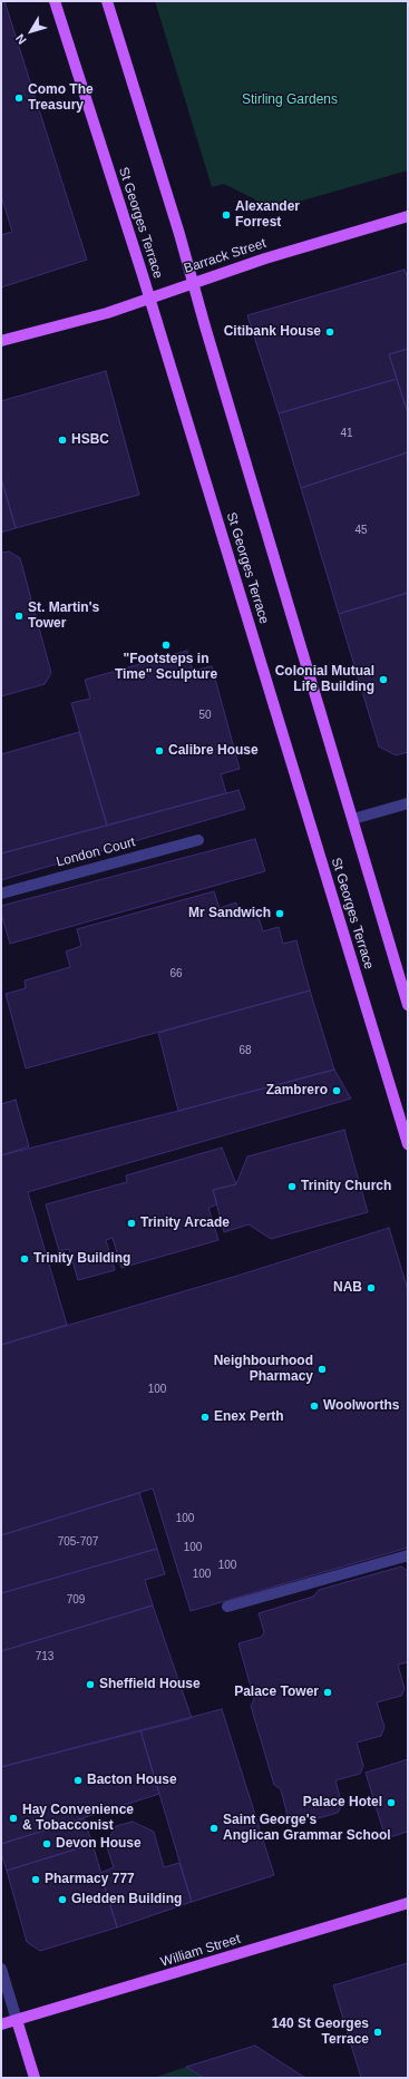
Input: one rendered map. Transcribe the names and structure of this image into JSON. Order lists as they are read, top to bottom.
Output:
{
  "streets": {
    "main road": ["St Georges Terrace", "Barrack Street", "William Street"],
    "street": ["London Court"]
  },
  "crossings": [
    ["St Georges Terrace", "Barrack Street"]
  ],
  "parks": ["Stirling Gardens"],
  "places": [
    "Como The Treasury",
    "Alexander Forrest",
    "Citibank House",
    "HSBC",
    "St. Martin's Tower",
    "\"Footsteps in Time\" Sculpture",
    "Colonial Mutual Life Building",
    "Calibre House",
    "Mr Sandwich",
    "Zambrero",
    "Trinity Church",
    "Trinity Arcade",
    "Trinity Building",
    "NAB",
    "Neighbourhood Pharmacy",
    "Woolworths",
    "Enex Perth",
    "Sheffield House",
    "Palace Tower",
    "Bacton House",
    "Palace Hotel",
    "Hay Convenience & Tobacconist",
    "Saint George's Anglican Grammar School",
    "Devon House",
    "Pharmacy 777",
    "Gledden Building",
    "140 St Georges Terrace"
  ],
  "house_numbers": [
    "41",
    "45",
    "50",
    "66",
    "68",
    "100",
    "100",
    "705-707",
    "100",
    "100",
    "100",
    "709",
    "713"
  ],
  "north": "bottom left"
}
